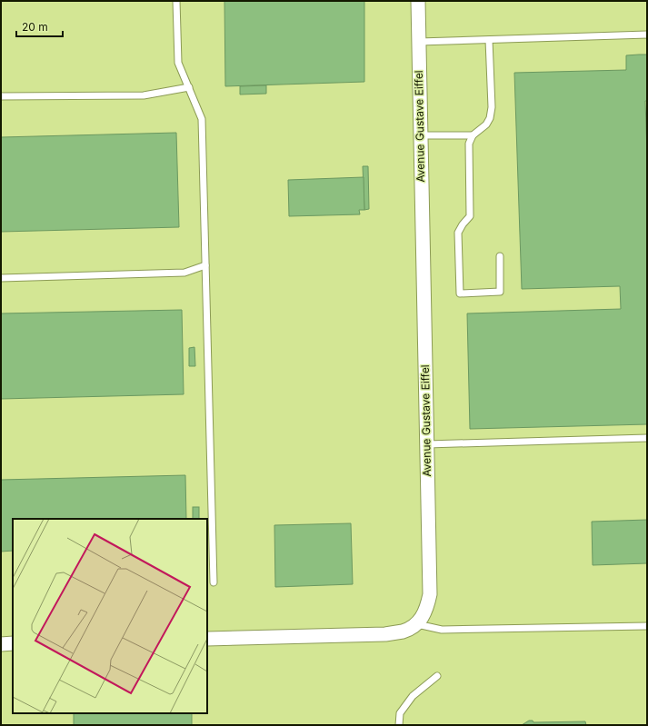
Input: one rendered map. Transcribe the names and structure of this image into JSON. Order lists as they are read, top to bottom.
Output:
{
  "streets": {
    "street": ["Avenue Gustave Eiffel"]
  },
  "scale_bar": "20 m"
}
